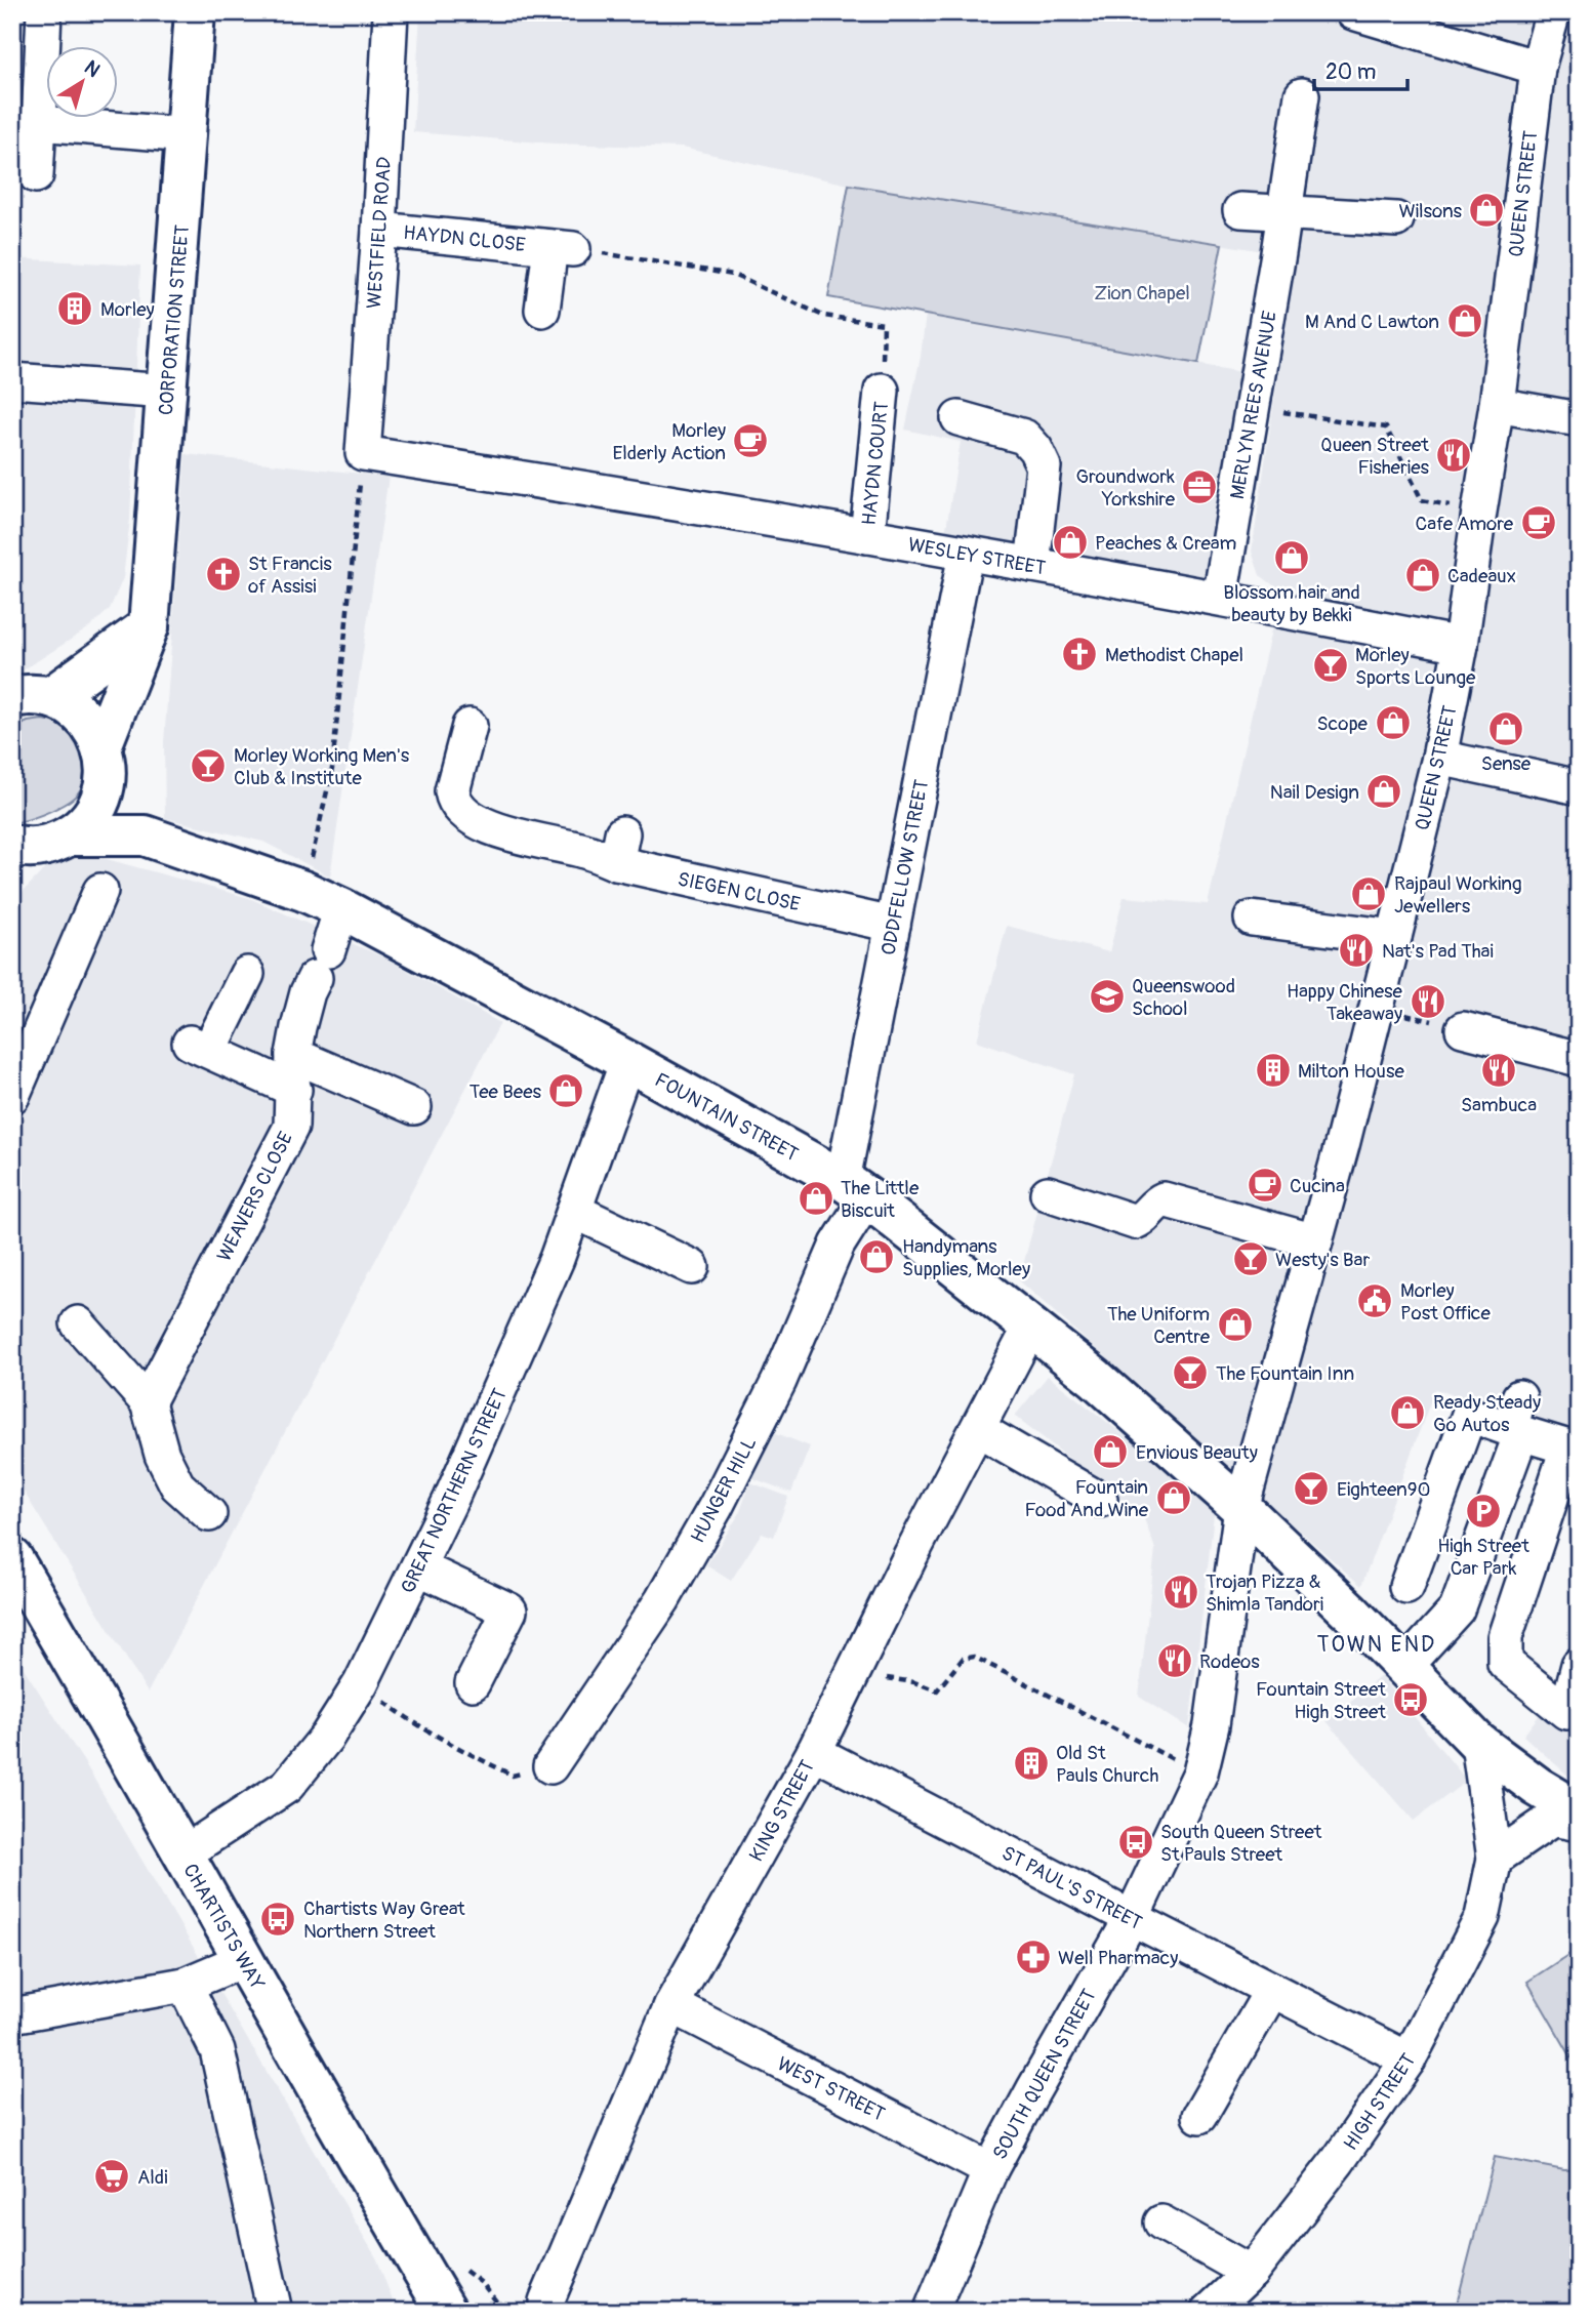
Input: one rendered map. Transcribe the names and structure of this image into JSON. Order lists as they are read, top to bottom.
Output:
{
  "streets": {
    "main road": ["CORPORATION STREET", "FOUNTAIN STREET", "CHARTISTS WAY"],
    "street": [
      "QUEEN STREET",
      "WESTFIELD ROAD",
      "HAYDN CLOSE",
      "MERLYN REES AVENUE",
      "HAYDN COURT",
      "WESLEY STREET",
      "ODDFELLOW STREET",
      "SIEGEN CLOSE",
      "WEAVERS CLOSE",
      "HUNGER HILL",
      "GREAT NORTHERN STREET",
      "KING STREET",
      "ST PAUL'S STREET",
      "SOUTH QUEEN STREET",
      "WEST STREET",
      "HIGH STREET"
    ]
  },
  "crossings": [
    ["QUEEN STREET", "WESLEY STREET"],
    ["QUEEN STREET", "FOUNTAIN STREET"],
    ["QUEEN STREET", "SOUTH QUEEN STREET"],
    ["WESTFIELD ROAD", "HAYDN CLOSE"],
    ["WESTFIELD ROAD", "WESLEY STREET"],
    ["CORPORATION STREET", "FOUNTAIN STREET"],
    ["MERLYN REES AVENUE", "WESLEY STREET"],
    ["HAYDN COURT", "WESLEY STREET"],
    ["WESLEY STREET", "ODDFELLOW STREET"],
    ["ODDFELLOW STREET", "SIEGEN CLOSE"],
    ["ODDFELLOW STREET", "FOUNTAIN STREET"],
    ["ODDFELLOW STREET", "HUNGER HILL"],
    ["FOUNTAIN STREET", "WEAVERS CLOSE"],
    ["FOUNTAIN STREET", "HUNGER HILL"],
    ["FOUNTAIN STREET", "GREAT NORTHERN STREET"],
    ["FOUNTAIN STREET", "KING STREET"],
    ["FOUNTAIN STREET", "SOUTH QUEEN STREET"],
    ["FOUNTAIN STREET", "HIGH STREET"],
    ["GREAT NORTHERN STREET", "CHARTISTS WAY"],
    ["KING STREET", "ST PAUL'S STREET"],
    ["KING STREET", "WEST STREET"],
    ["ST PAUL'S STREET", "SOUTH QUEEN STREET"],
    ["ST PAUL'S STREET", "HIGH STREET"],
    ["SOUTH QUEEN STREET", "WEST STREET"]
  ],
  "districts": ["TOWN END"],
  "parks": ["Zion Chapel"],
  "places": {
    "shop": [
      "Wilsons",
      "M And C Lawton",
      "Peaches & Cream",
      "Blossom hair and beauty by Bekki",
      "Cadeaux",
      "Scope",
      "Sense",
      "Nail Design",
      "Rajpaul Working Jewellers",
      "Tee Bees",
      "The Little Biscuit",
      "Handymans Supplies, Morley",
      "The Uniform Centre",
      "Ready Steady Go Autos",
      "Envious Beauty",
      "Fountain Food And Wine"
    ],
    "building": ["Morley", "Milton House", "Old St Pauls Church"],
    "cafe": ["Morley Elderly Action", "Cafe Amore", "Cucina"],
    "restaurant": [
      "Queen Street Fisheries",
      "Nat's Pad Thai",
      "Happy Chinese Takeaway",
      "Sambuca",
      "Trojan Pizza & Shimla Tandori",
      "Rodeos"
    ],
    "office": ["Groundwork Yorkshire"],
    "church": ["St Francis of Assisi", "Methodist Chapel"],
    "bar": [
      "Morley Sports Lounge",
      "Morley Working Men's Club & Institute",
      "Westy's Bar",
      "The Fountain Inn",
      "Eighteen90"
    ],
    "school or university": ["Queenswood School"],
    "public building": ["Morley Post Office"],
    "parking": ["High Street Car Park"],
    "bus stop": ["Fountain Street High Street", "South Queen Street St Pauls Street", "Chartists Way Great Northern Street"],
    "pharmacy": ["Well Pharmacy"],
    "supermarket": ["Aldi"]
  },
  "scale_bar": "20 m",
  "north": "top right"
}
